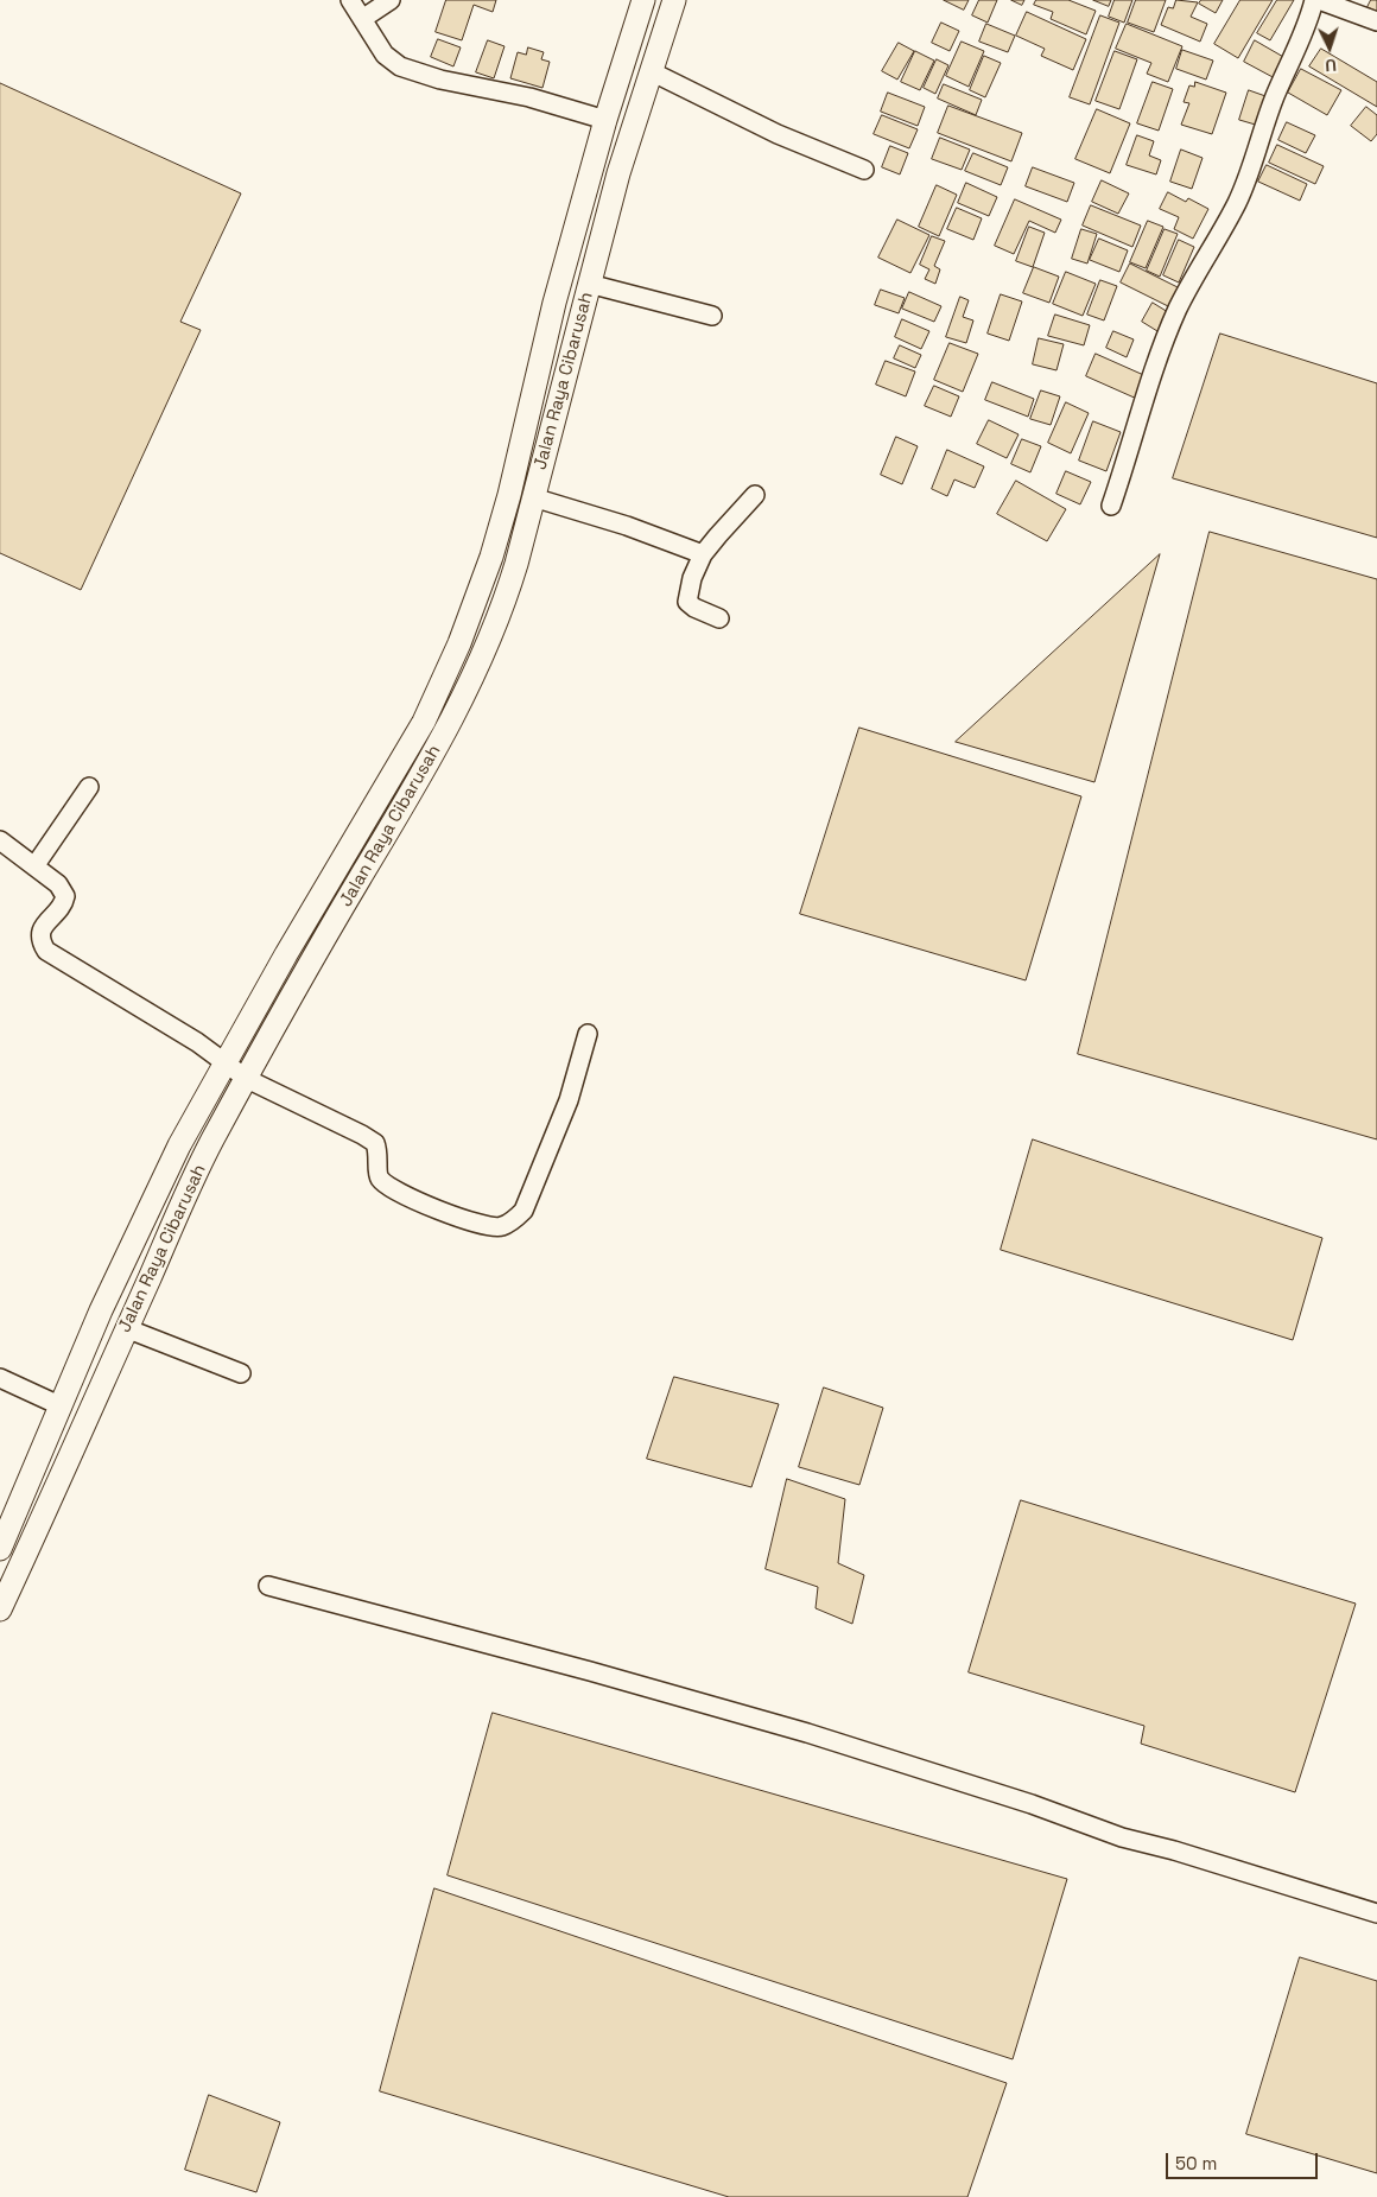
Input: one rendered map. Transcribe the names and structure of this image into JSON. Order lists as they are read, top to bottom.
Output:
{
  "streets": {
    "street": ["Jalan Raya Cibarusah"]
  },
  "scale_bar": "50 m",
  "north": "bottom"
}
